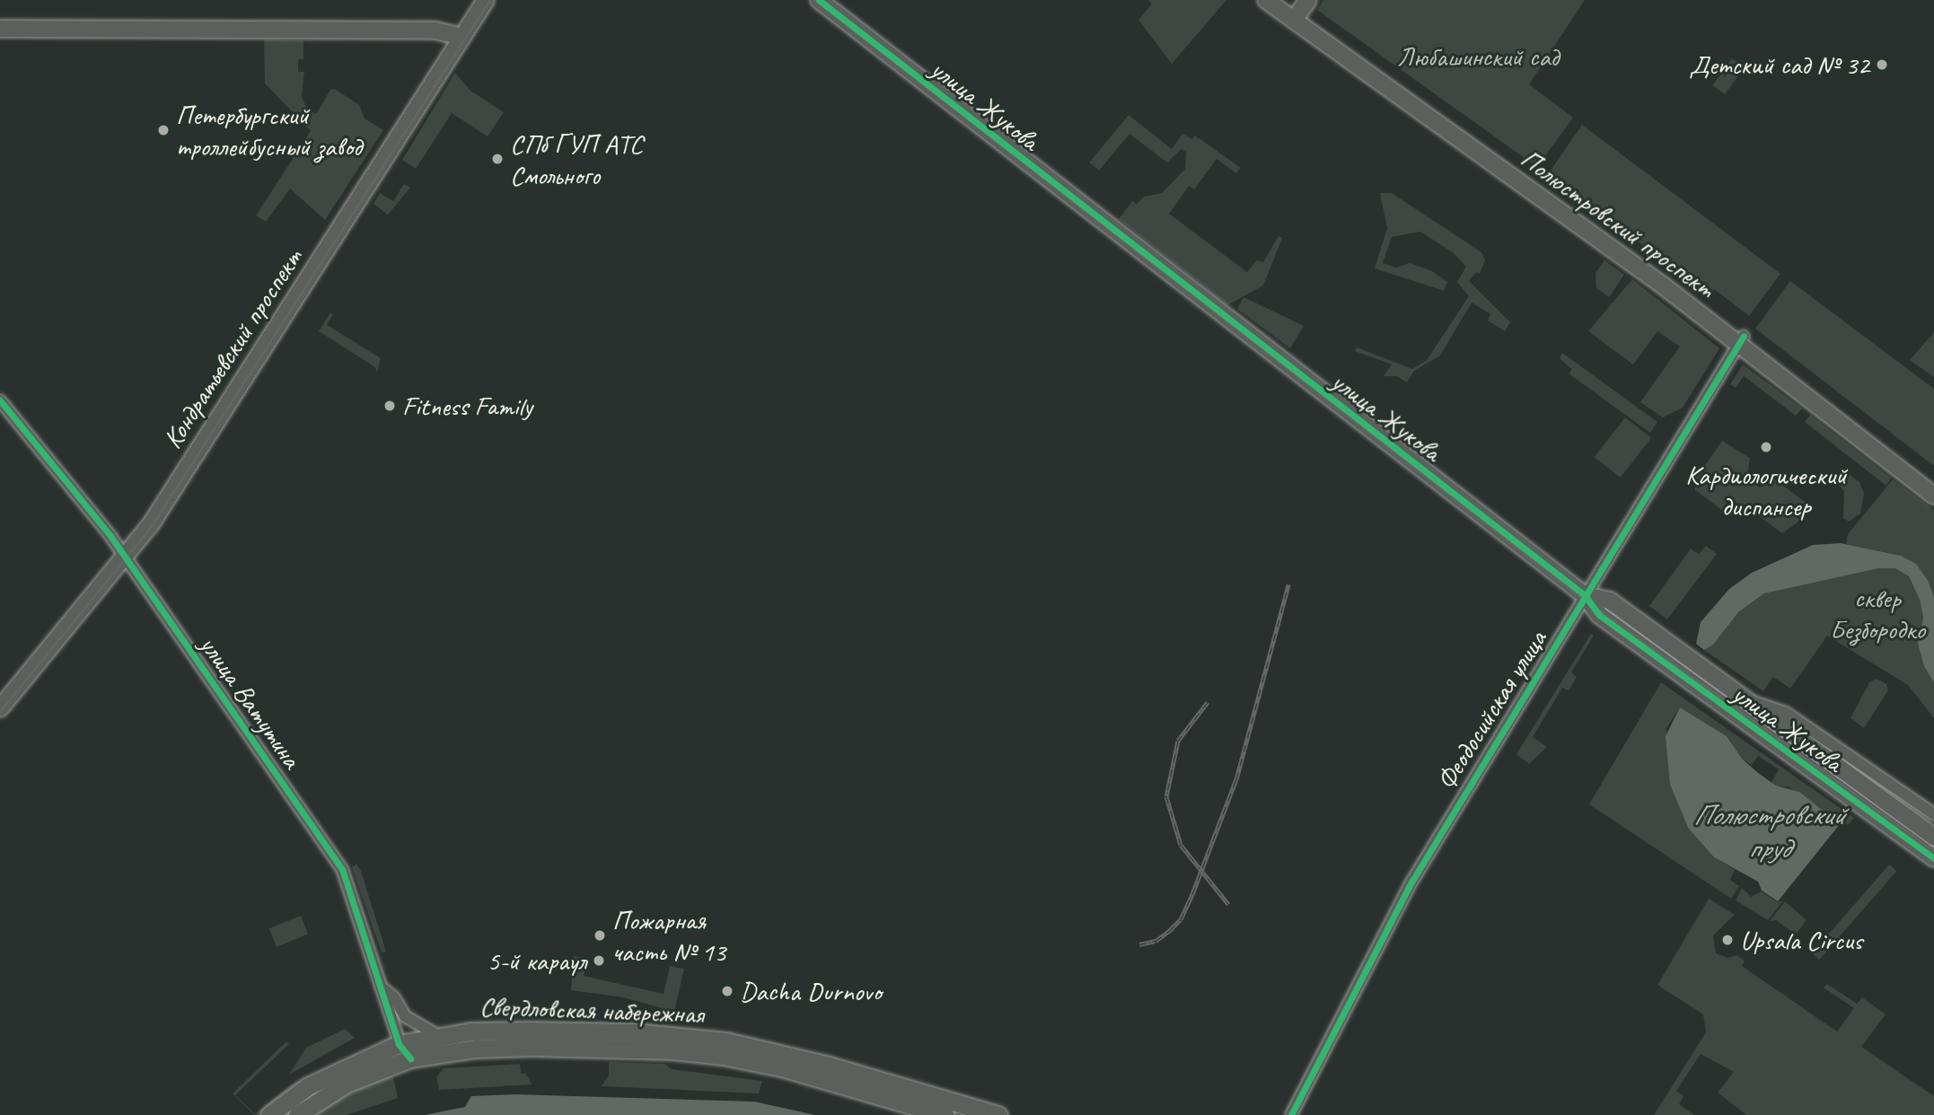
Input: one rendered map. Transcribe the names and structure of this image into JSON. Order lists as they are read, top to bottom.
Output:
{
  "streets": {
    "main road": ["Свердловская набережная"],
    "street": [
      "улица Жукова",
      "Полюстровский проспект",
      "Кондратьевский проспект",
      "улица Ватутина",
      "Феодосийская улица"
    ]
  },
  "crossings": [
    ["улица Жукова", "Феодосийская улица"],
    ["Полюстровский проспект", "Феодосийская улица"],
    ["Кондратьевский проспект", "улица Ватутина"],
    ["улица Ватутина", "Свердловская набережная"]
  ],
  "water": ["Полюстровский пруд"],
  "parks": ["Любашинский сад", "сквер Безбородко"],
  "places": [
    "Детский сад № 32",
    "Петербургский троллейбусный завод",
    "СПб ГУП АТС Смольного",
    "Fitness Family",
    "Кардиологический диспансер",
    "Пожарная часть № 13",
    "Upsala Circus",
    "5-й караул",
    "Dacha Durnovo"
  ]
}
